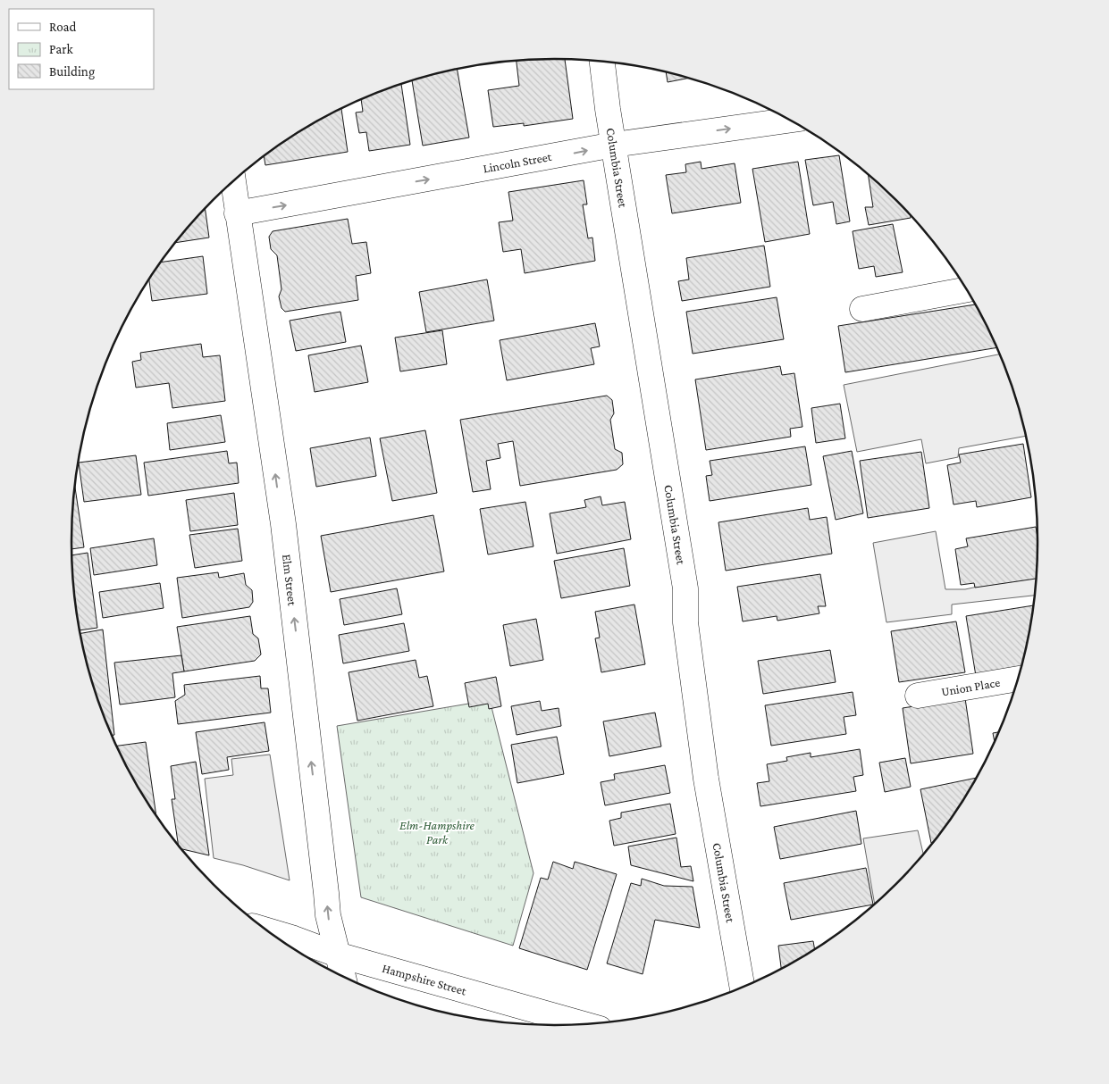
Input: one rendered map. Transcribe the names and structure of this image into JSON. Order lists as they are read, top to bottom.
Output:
{
  "streets": {
    "street": [
      "Lincoln Street",
      "Columbia Street",
      "Elm Street",
      "Union Place",
      "Hampshire Street"
    ]
  },
  "crossings": [
    ["Lincoln Street", "Columbia Street"],
    ["Lincoln Street", "Elm Street"],
    ["Elm Street", "Hampshire Street"]
  ],
  "one_way": ["Lincoln Street", "Elm Street"],
  "parks": ["Elm-Hampshire Park"],
  "legend": ["Road", "Park", "Building"]
}
